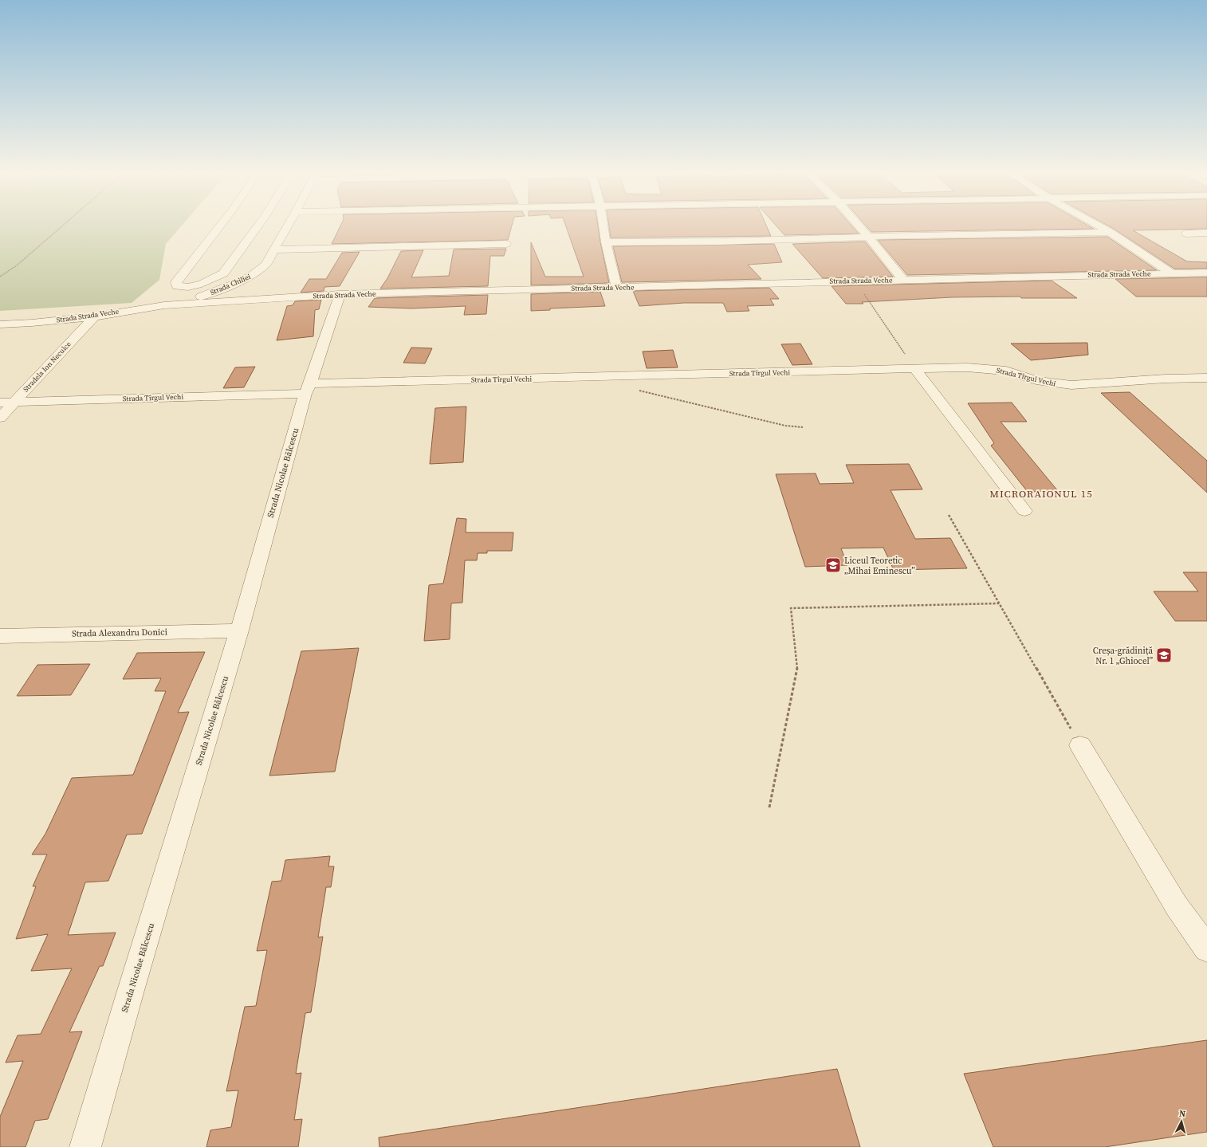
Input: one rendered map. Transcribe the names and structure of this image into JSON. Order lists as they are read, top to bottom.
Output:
{
  "streets": {
    "street": [
      "Strada Strada Veche",
      "Strada Chiliei",
      "Stradela Ion Neculce",
      "Strada Tîrgul Vechi",
      "Strada Nicolae Bălcescu",
      "Strada Alexandru Donici"
    ]
  },
  "crossings": [
    ["Strada Strada Veche", "Strada Chiliei"],
    ["Strada Strada Veche", "Stradela Ion Neculce"],
    ["Strada Strada Veche", "Strada Nicolae Bălcescu"],
    ["Stradela Ion Neculce", "Strada Tîrgul Vechi"],
    ["Strada Tîrgul Vechi", "Strada Nicolae Bălcescu"],
    ["Strada Nicolae Bălcescu", "Strada Alexandru Donici"]
  ],
  "districts": ["MICRORAIONUL 15"],
  "places": {
    "school or university": ["Liceul Teoretic „Mihai Eminescu”", "Creșa-grădiniță Nr. 1 „Ghiocel”"]
  },
  "north": "top"
}
